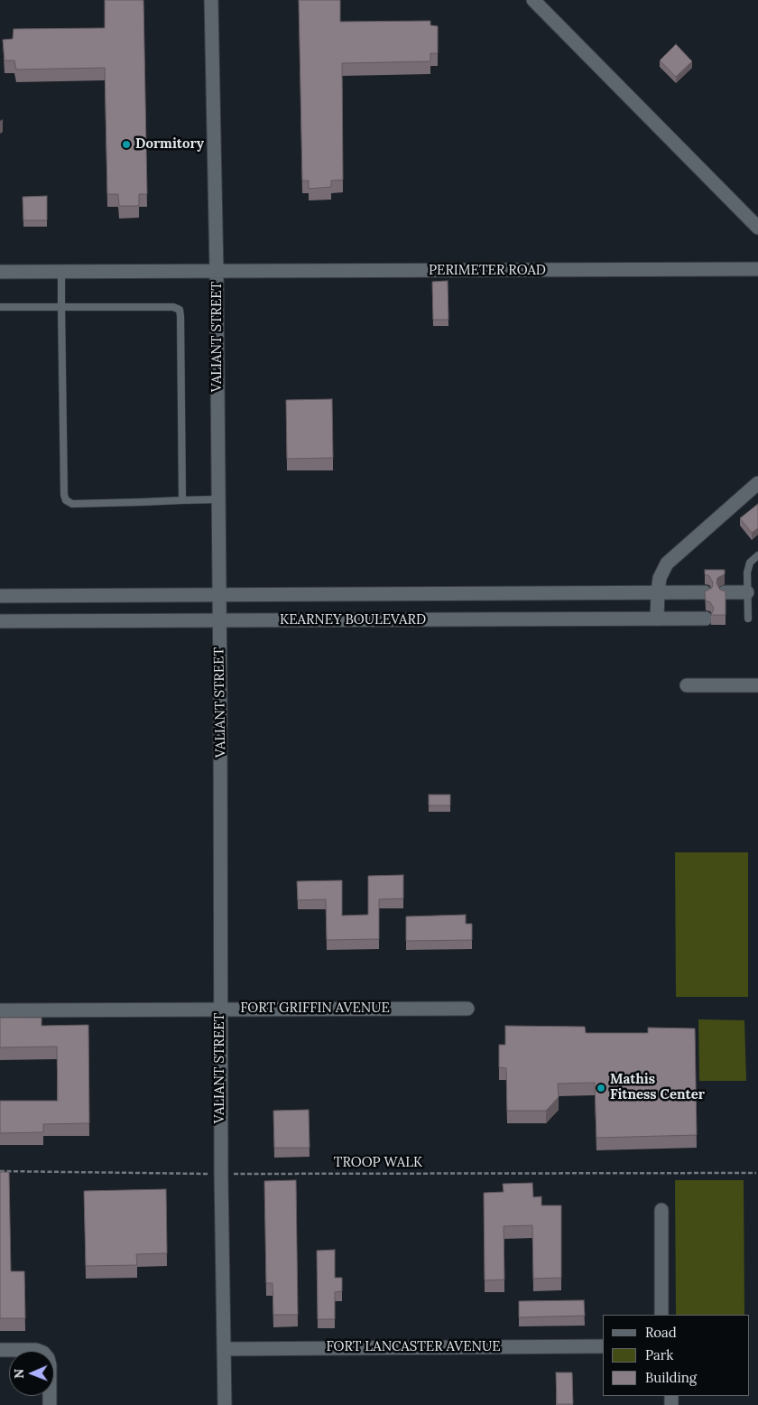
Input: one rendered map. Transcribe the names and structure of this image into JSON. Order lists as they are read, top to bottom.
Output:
{
  "streets": {
    "street": [
      "PERIMETER ROAD",
      "VALIANT STREET",
      "KEARNEY BOULEVARD",
      "FORT GRIFFIN AVENUE",
      "FORT LANCASTER AVENUE"
    ],
    "path": ["TROOP WALK"]
  },
  "crossings": [
    ["PERIMETER ROAD", "VALIANT STREET"],
    ["VALIANT STREET", "KEARNEY BOULEVARD"],
    ["VALIANT STREET", "FORT GRIFFIN AVENUE"],
    ["VALIANT STREET", "TROOP WALK"],
    ["VALIANT STREET", "FORT LANCASTER AVENUE"]
  ],
  "places": ["Dormitory", "Mathis Fitness Center"],
  "legend": ["Road", "Park", "Building"],
  "north": "left"
}
